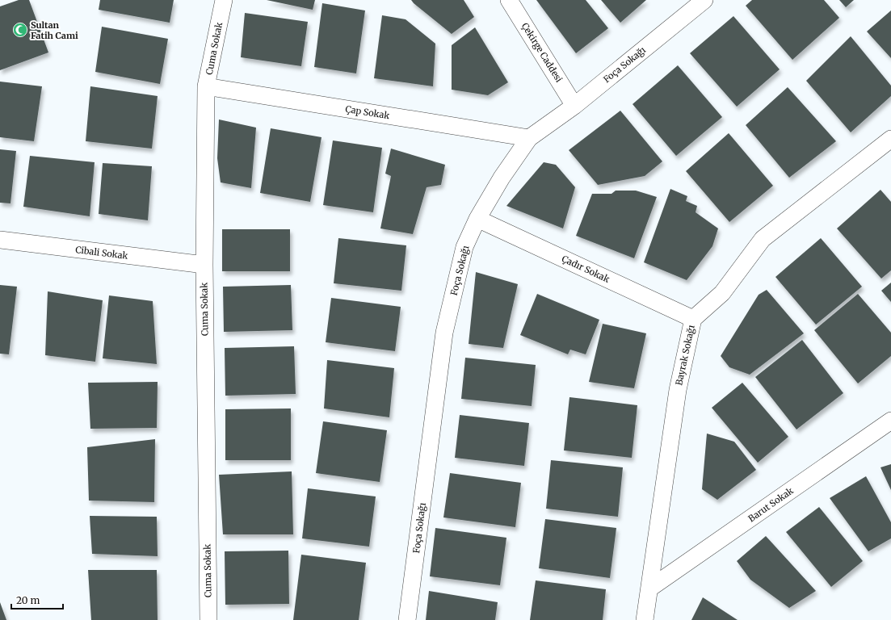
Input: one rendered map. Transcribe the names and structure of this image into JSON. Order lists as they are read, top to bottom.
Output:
{
  "streets": {
    "street": [
      "Cuma Sokak",
      "Çekirge Caddesi",
      "Foça Sokağı",
      "Çap Sokak",
      "Cibali Sokak",
      "Çadır Sokak",
      "Bayrak Sokağı",
      "Barut Sokak"
    ]
  },
  "crossings": [
    ["Cuma Sokak", "Çap Sokak"],
    ["Cuma Sokak", "Cibali Sokak"],
    ["Çekirge Caddesi", "Foça Sokağı"],
    ["Foça Sokağı", "Çap Sokak"],
    ["Foça Sokağı", "Çadır Sokak"],
    ["Çadır Sokak", "Bayrak Sokağı"],
    ["Bayrak Sokağı", "Barut Sokak"]
  ],
  "places": {
    "mosque": ["Sultan Fatih Cami"]
  },
  "scale_bar": "20 m"
}
